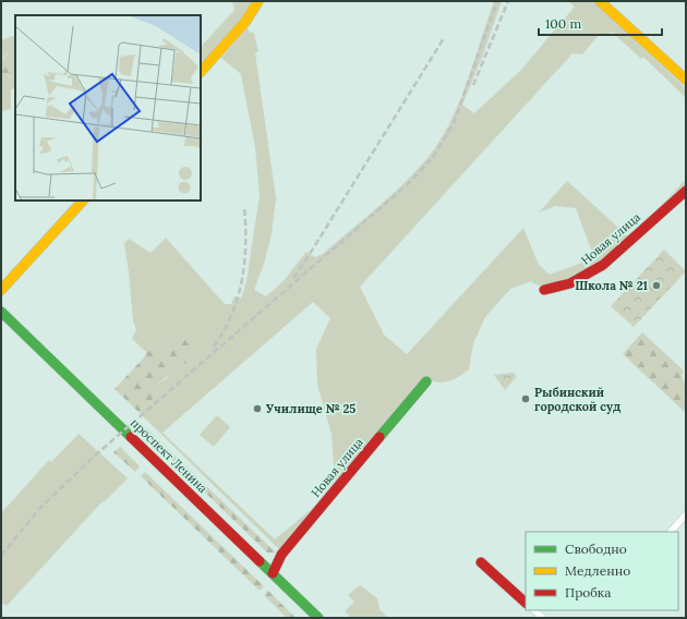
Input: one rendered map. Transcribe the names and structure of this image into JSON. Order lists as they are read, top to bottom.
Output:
{
  "streets": {
    "street": ["Новая улица", "проспект Ленина"]
  },
  "crossings": [
    ["Новая улица", "проспект Ленина"]
  ],
  "places": ["Школа № 21", "Рыбинский городской суд", "Училище № 25"],
  "legend": ["Свободно", "Медленно", "Пробка"],
  "scale_bar": "100 m"
}
